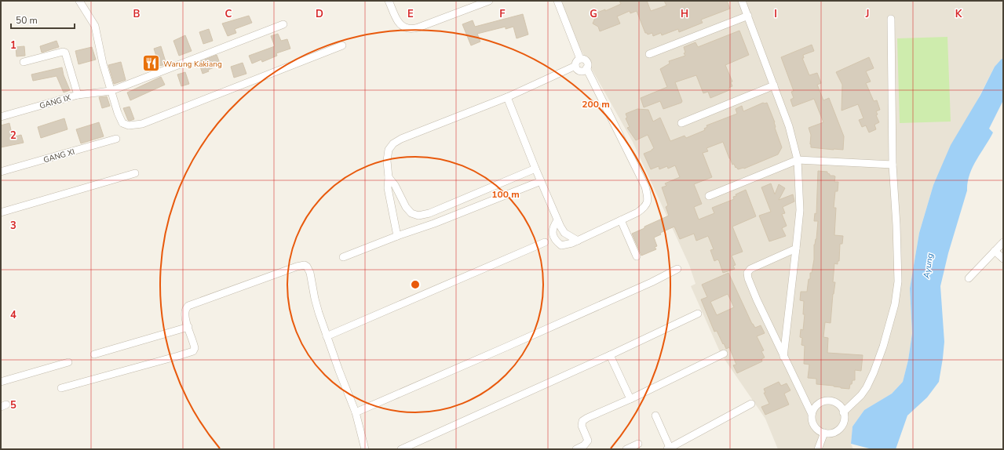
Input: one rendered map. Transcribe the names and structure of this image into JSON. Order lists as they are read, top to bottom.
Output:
{
  "streets": {
    "street": ["GANG IX", "GANG XI"]
  },
  "water": ["Ayung"],
  "places": {
    "restaurant": ["Warung Kakiang"]
  },
  "scale_bar": "50 m",
  "grid": {
    "columns": [
      "B",
      "C",
      "D",
      "E",
      "F",
      "G",
      "H",
      "I",
      "J",
      "K"
    ],
    "rows": [
      "1",
      "2",
      "3",
      "4",
      "5"
    ]
  },
  "rings": ["200 m", "100 m"]
}
